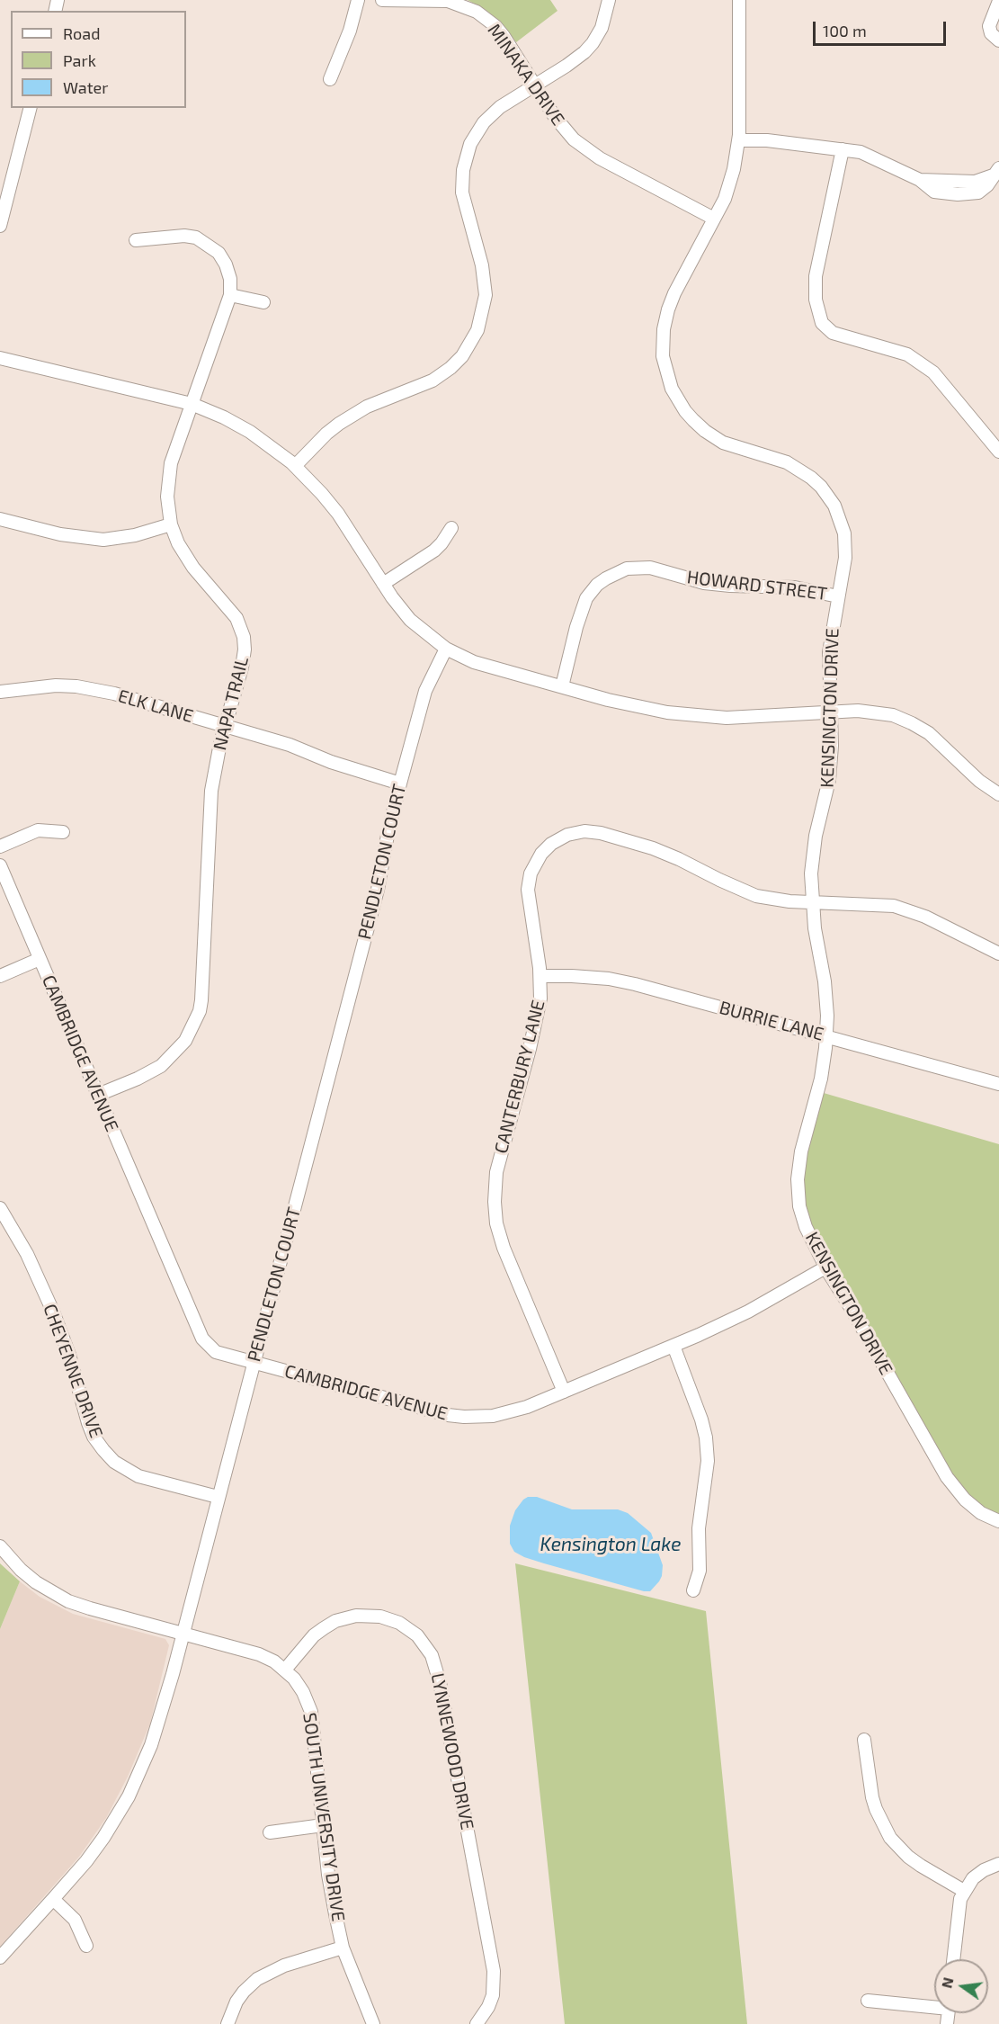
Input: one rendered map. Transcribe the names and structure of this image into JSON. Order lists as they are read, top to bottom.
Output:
{
  "streets": {
    "street": [
      "MINAKA DRIVE",
      "HOWARD STREET",
      "NAPA TRAIL",
      "ELK LANE",
      "KENSINGTON DRIVE",
      "PENDLETON COURT",
      "BURRIE LANE",
      "CAMBRIDGE AVENUE",
      "CANTERBURY LANE",
      "CHEYENNE DRIVE",
      "LYNNEWOOD DRIVE",
      "SOUTH UNIVERSITY DRIVE"
    ]
  },
  "crossings": [
    ["MINAKA DRIVE", "KENSINGTON DRIVE"],
    ["HOWARD STREET", "KENSINGTON DRIVE"],
    ["NAPA TRAIL", "ELK LANE"],
    ["NAPA TRAIL", "CAMBRIDGE AVENUE"],
    ["ELK LANE", "PENDLETON COURT"],
    ["KENSINGTON DRIVE", "BURRIE LANE"],
    ["KENSINGTON DRIVE", "CAMBRIDGE AVENUE"],
    ["KENSINGTON DRIVE", "CANTERBURY LANE"],
    ["PENDLETON COURT", "CAMBRIDGE AVENUE"],
    ["PENDLETON COURT", "CHEYENNE DRIVE"],
    ["PENDLETON COURT", "SOUTH UNIVERSITY DRIVE"],
    ["BURRIE LANE", "CANTERBURY LANE"],
    ["CAMBRIDGE AVENUE", "CANTERBURY LANE"],
    ["LYNNEWOOD DRIVE", "SOUTH UNIVERSITY DRIVE"]
  ],
  "water": ["Kensington Lake"],
  "legend": ["Road", "Park", "Water"],
  "scale_bar": "100 m",
  "north": "left"
}
